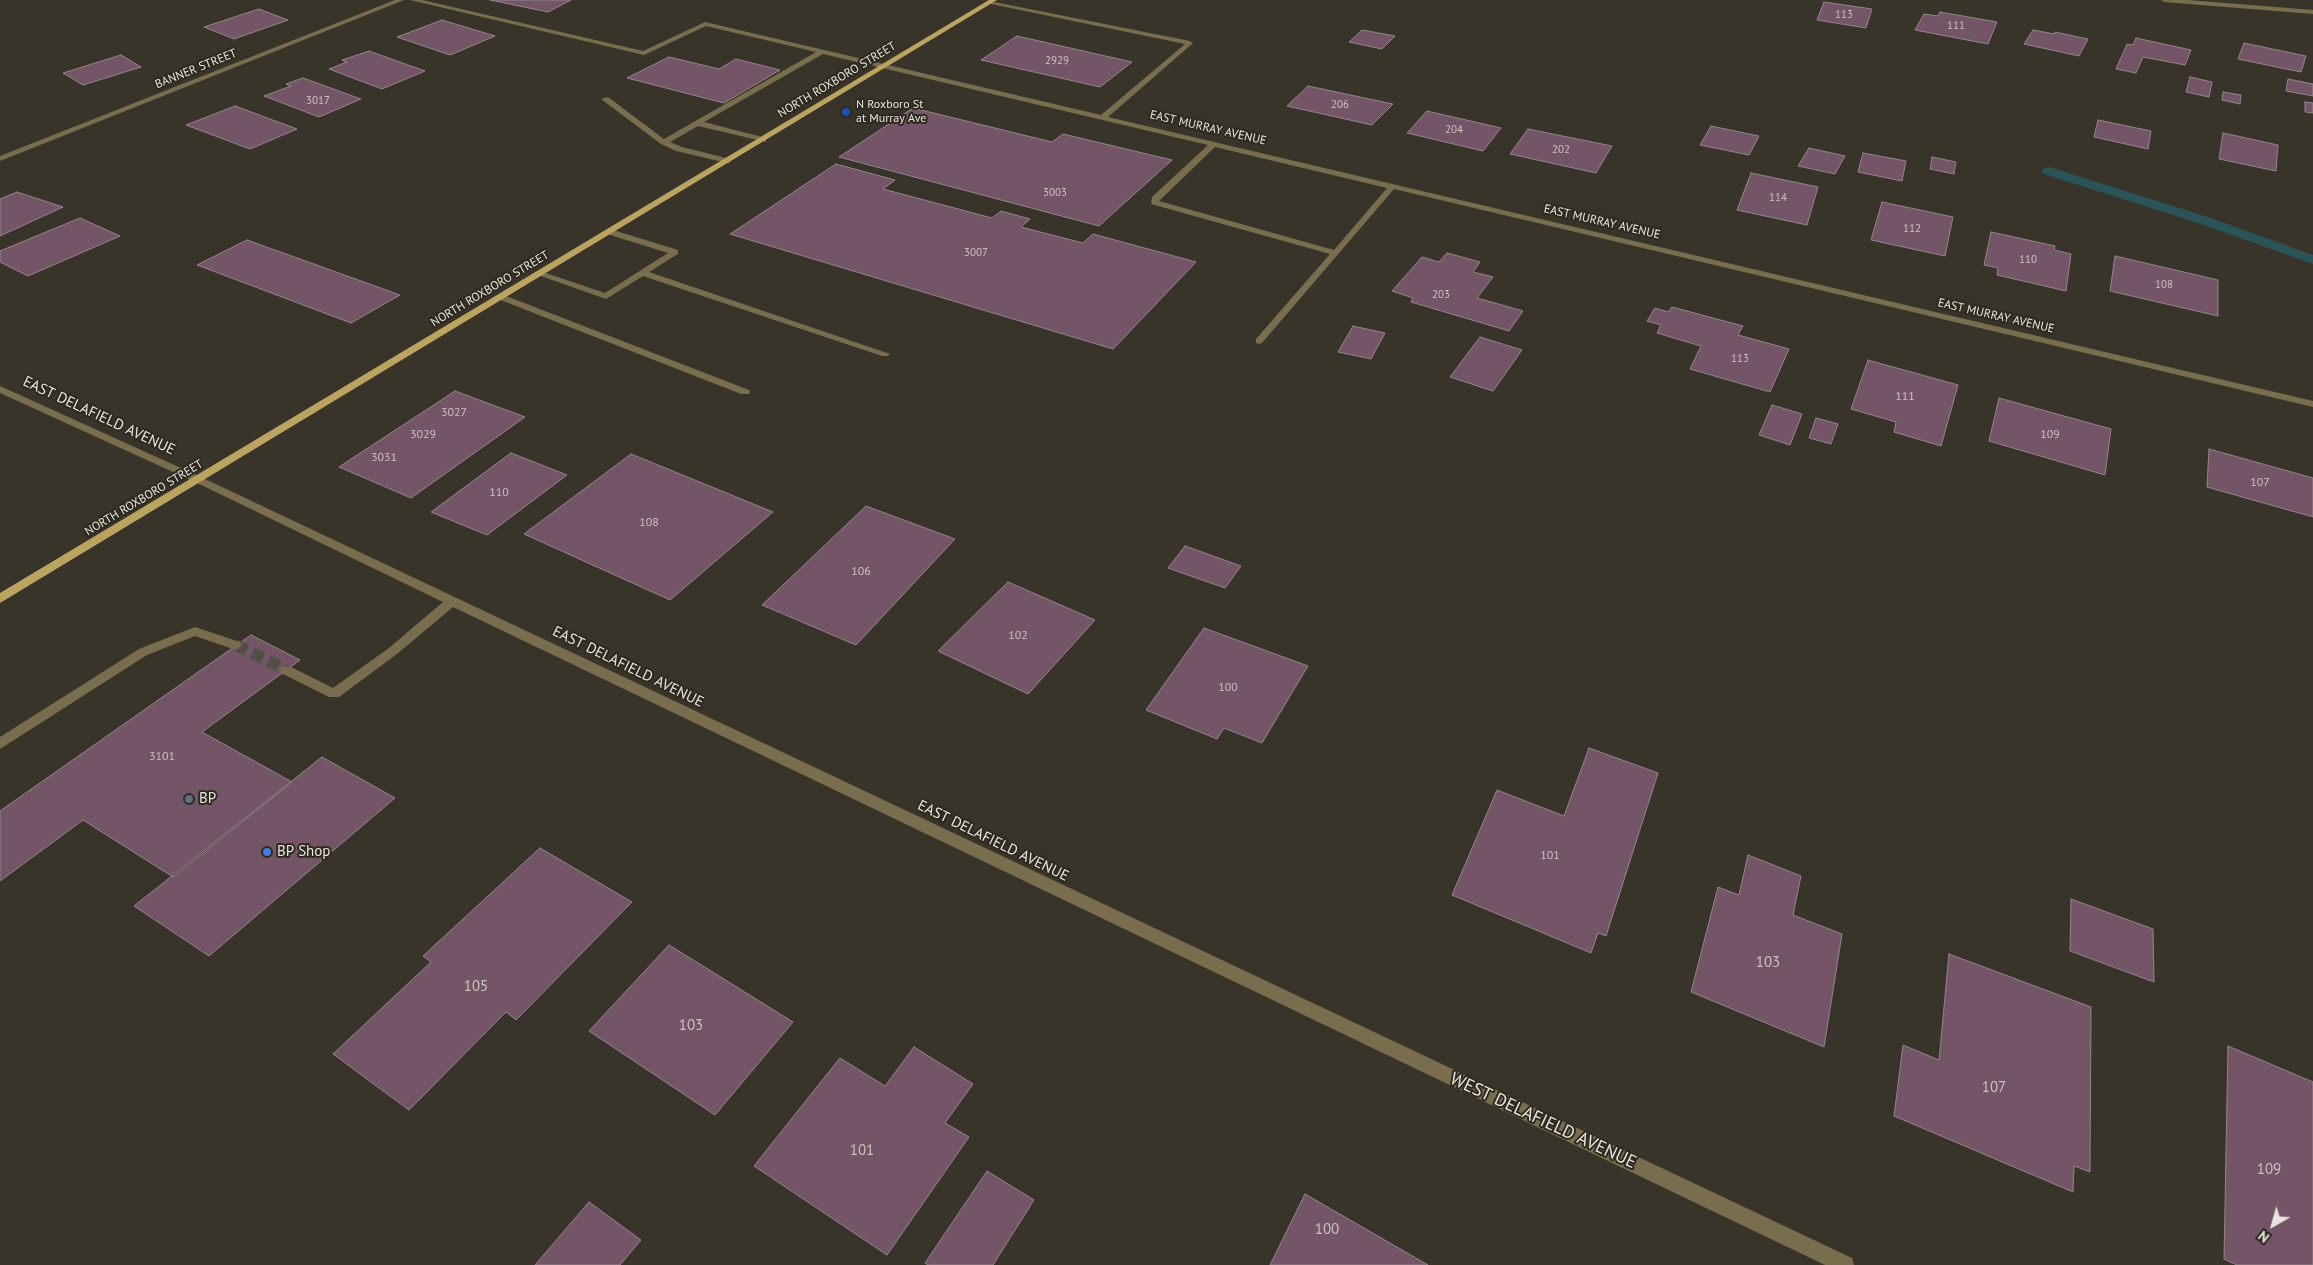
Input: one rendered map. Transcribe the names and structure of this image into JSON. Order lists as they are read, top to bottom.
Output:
{
  "streets": {
    "main road": ["NORTH ROXBORO STREET"],
    "street": [
      "BANNER STREET",
      "EAST MURRAY AVENUE",
      "EAST DELAFIELD AVENUE",
      "WEST DELAFIELD AVENUE"
    ]
  },
  "crossings": [
    ["NORTH ROXBORO STREET", "EAST MURRAY AVENUE"],
    ["NORTH ROXBORO STREET", "EAST DELAFIELD AVENUE"],
    ["EAST DELAFIELD AVENUE", "WEST DELAFIELD AVENUE"]
  ],
  "places": ["N Roxboro St at Murray Ave", "BP", "BP Shop"],
  "house_numbers": [
    "113",
    "111",
    "2929",
    "3017",
    "206",
    "204",
    "202",
    "3003",
    "114",
    "112",
    "3007",
    "110",
    "108",
    "203",
    "113",
    "111",
    "3027",
    "3029",
    "109",
    "3031",
    "107",
    "110",
    "108",
    "106",
    "102",
    "100",
    "3101",
    "101",
    "103",
    "105",
    "103",
    "107",
    "101",
    "109",
    "100"
  ],
  "north": "bottom left"
}
